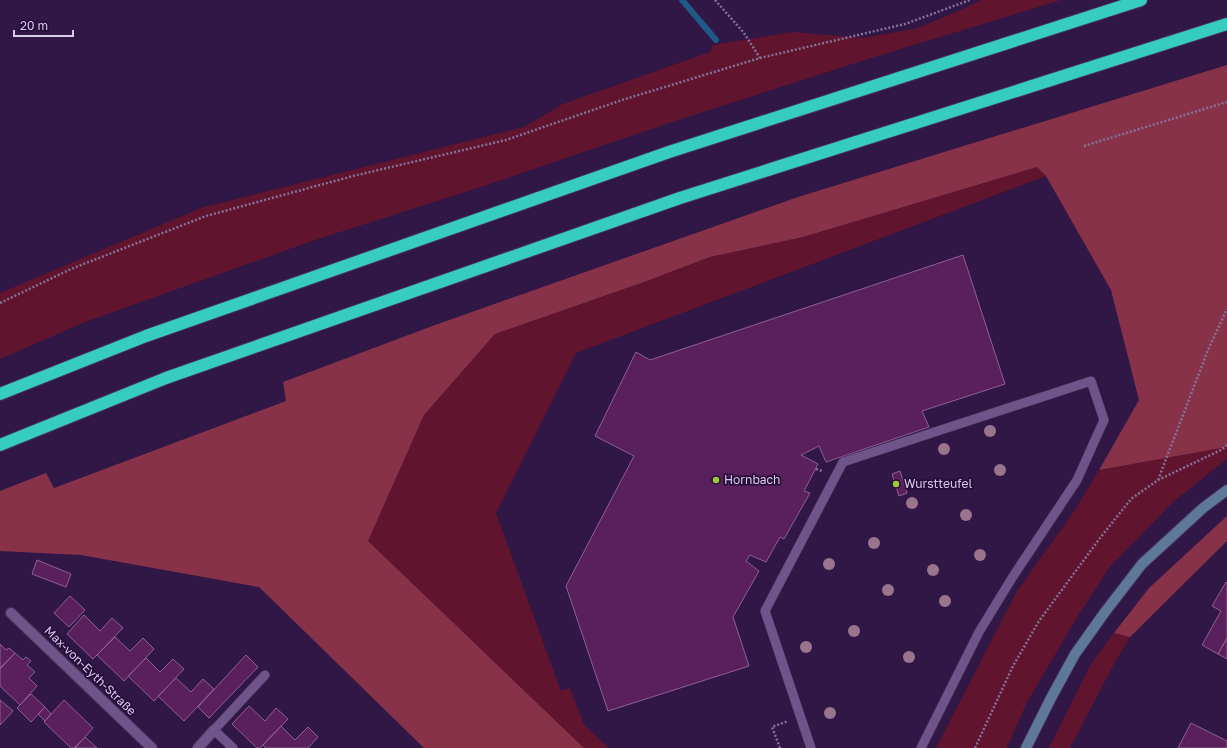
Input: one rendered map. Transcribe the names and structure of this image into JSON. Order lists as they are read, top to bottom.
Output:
{
  "streets": {
    "street": ["Max-von-Eyth-Straße"]
  },
  "places": ["Hornbach", "Wurstteufel"],
  "scale_bar": "20 m"
}
